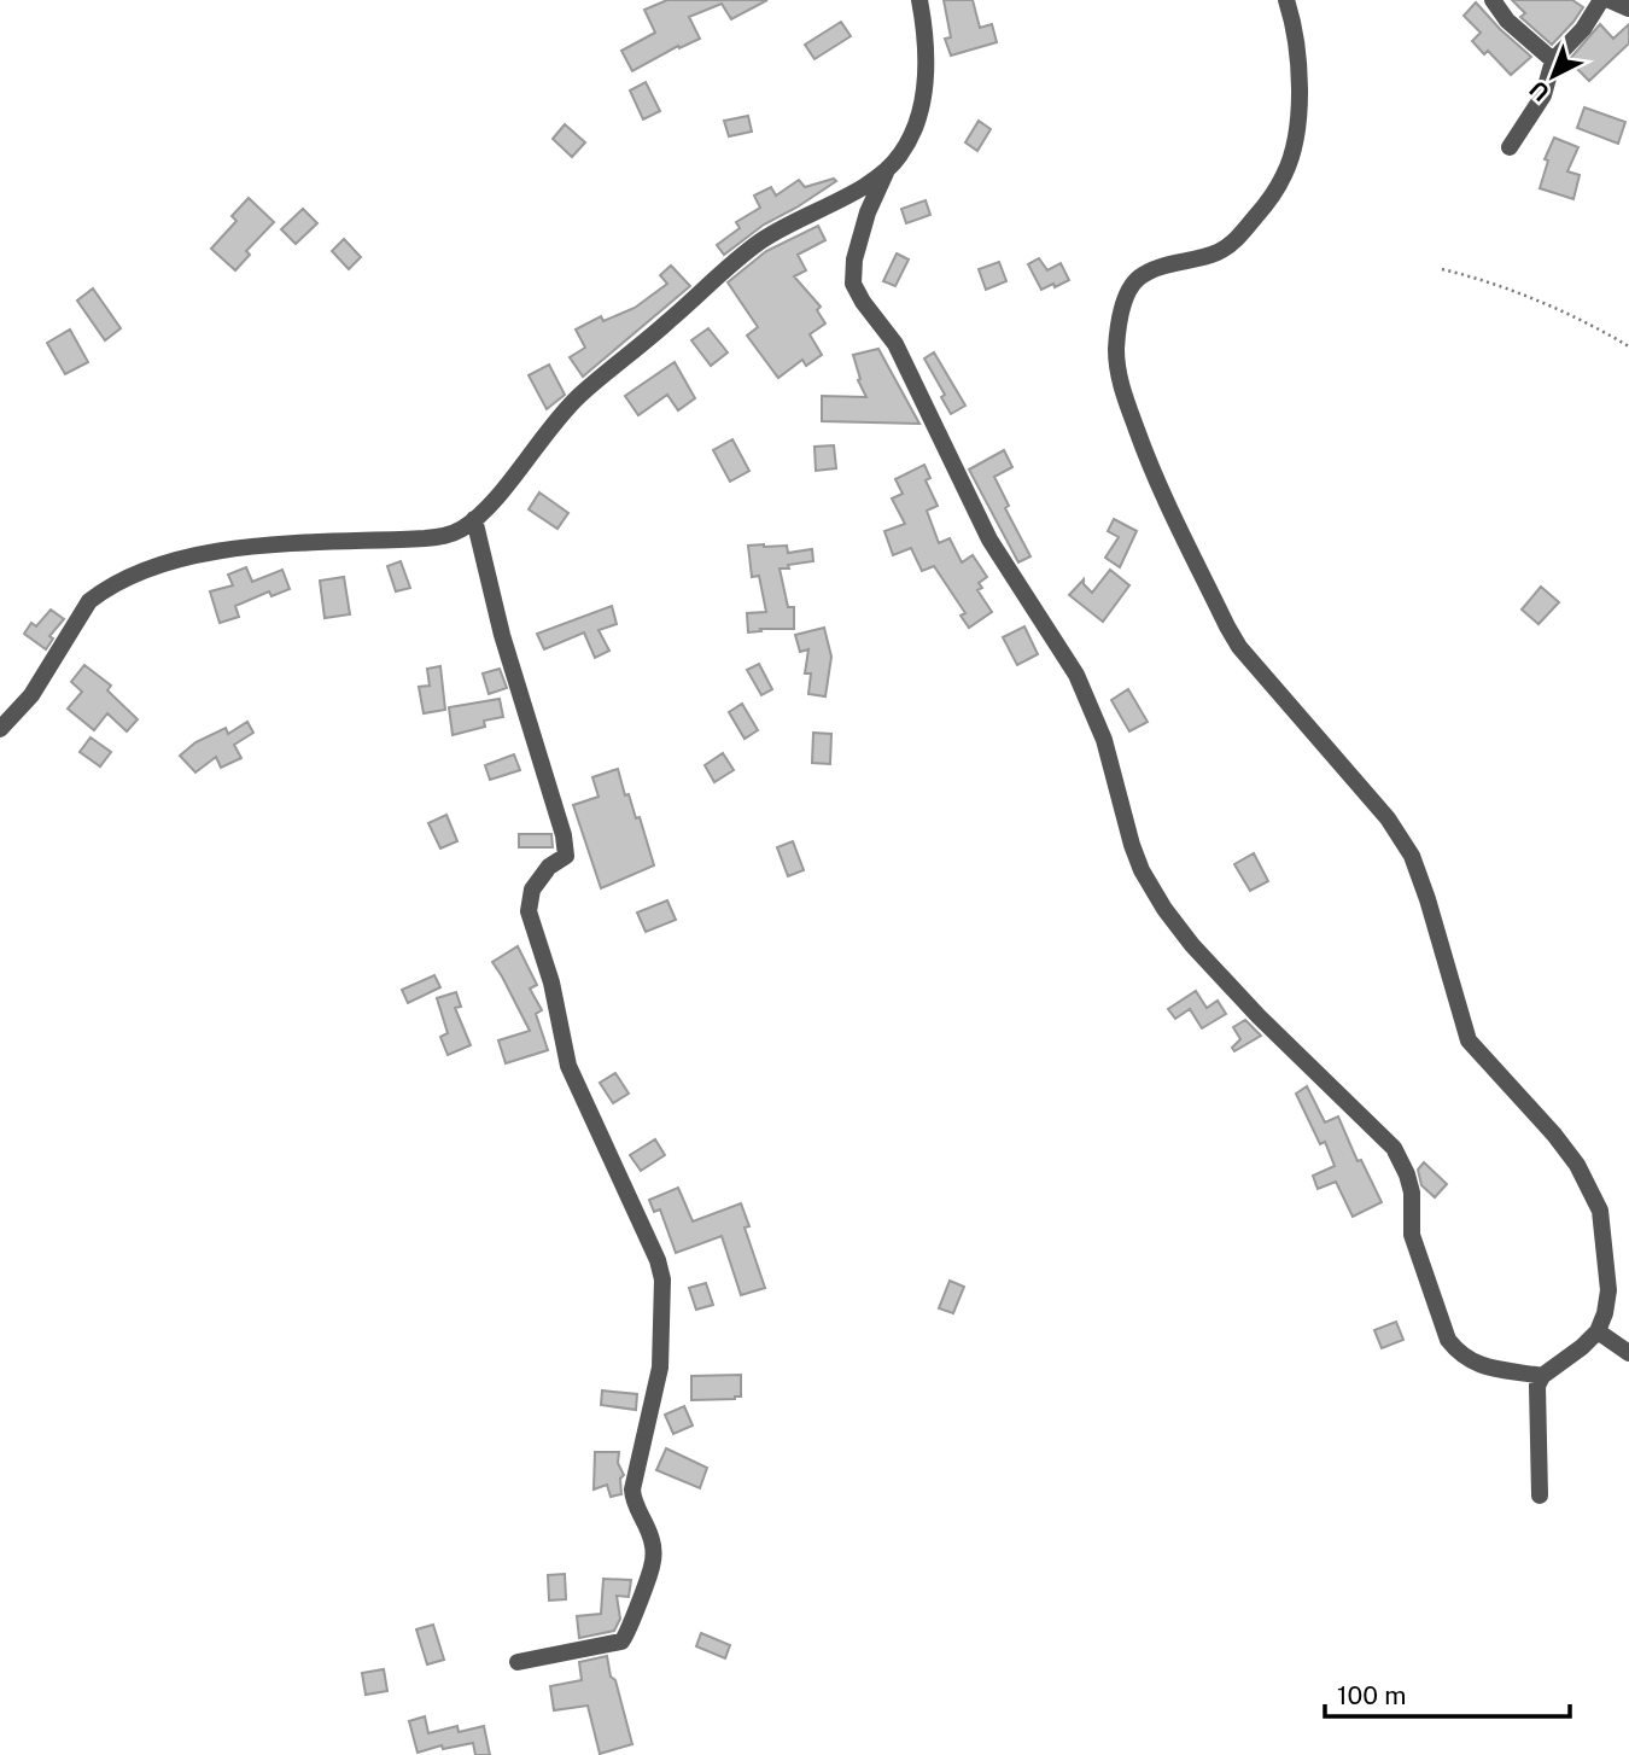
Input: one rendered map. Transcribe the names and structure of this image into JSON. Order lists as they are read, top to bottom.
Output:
{
  "scale_bar": "100 m",
  "north": "bottom left"
}
